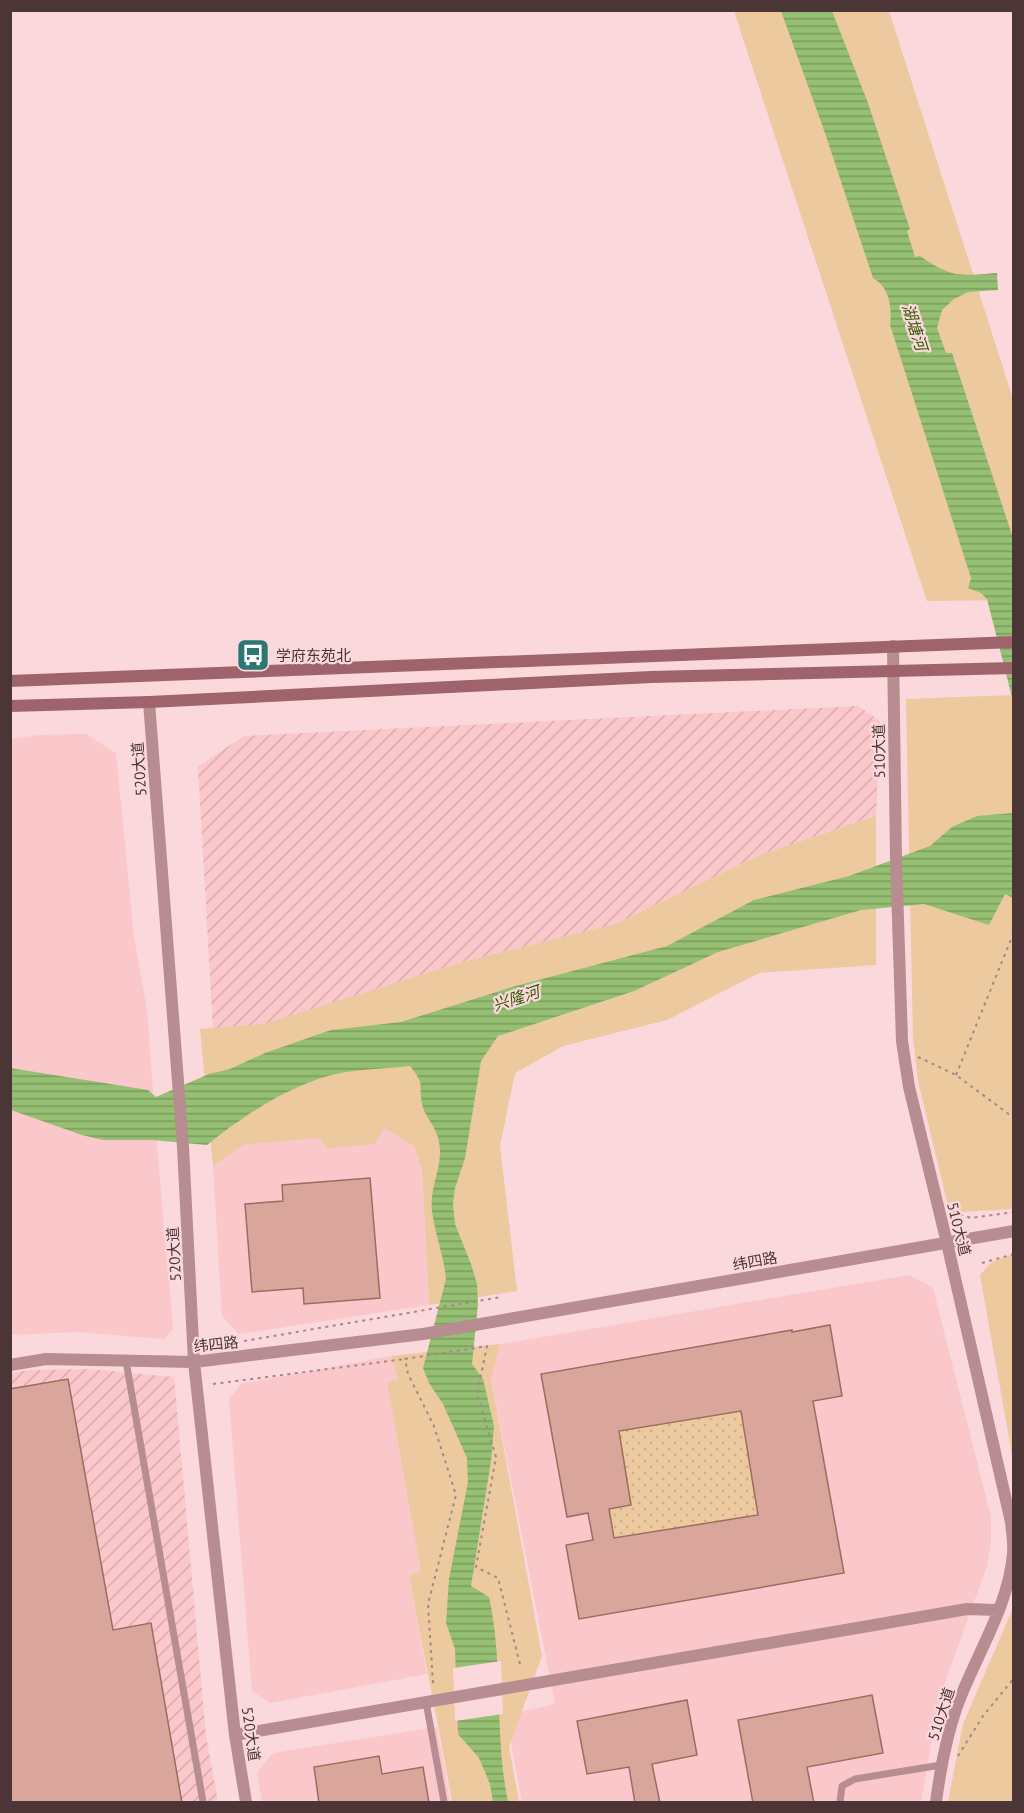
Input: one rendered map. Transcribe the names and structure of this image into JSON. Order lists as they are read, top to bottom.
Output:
{
  "streets": {
    "street": ["510大道", "520大道", "纬四路"]
  },
  "crossings": [
    ["510大道", "纬四路"],
    ["520大道", "纬四路"]
  ],
  "water": ["湖塘河", "兴隆河"],
  "places": {
    "bus stop": ["学府东苑北"]
  }
}
